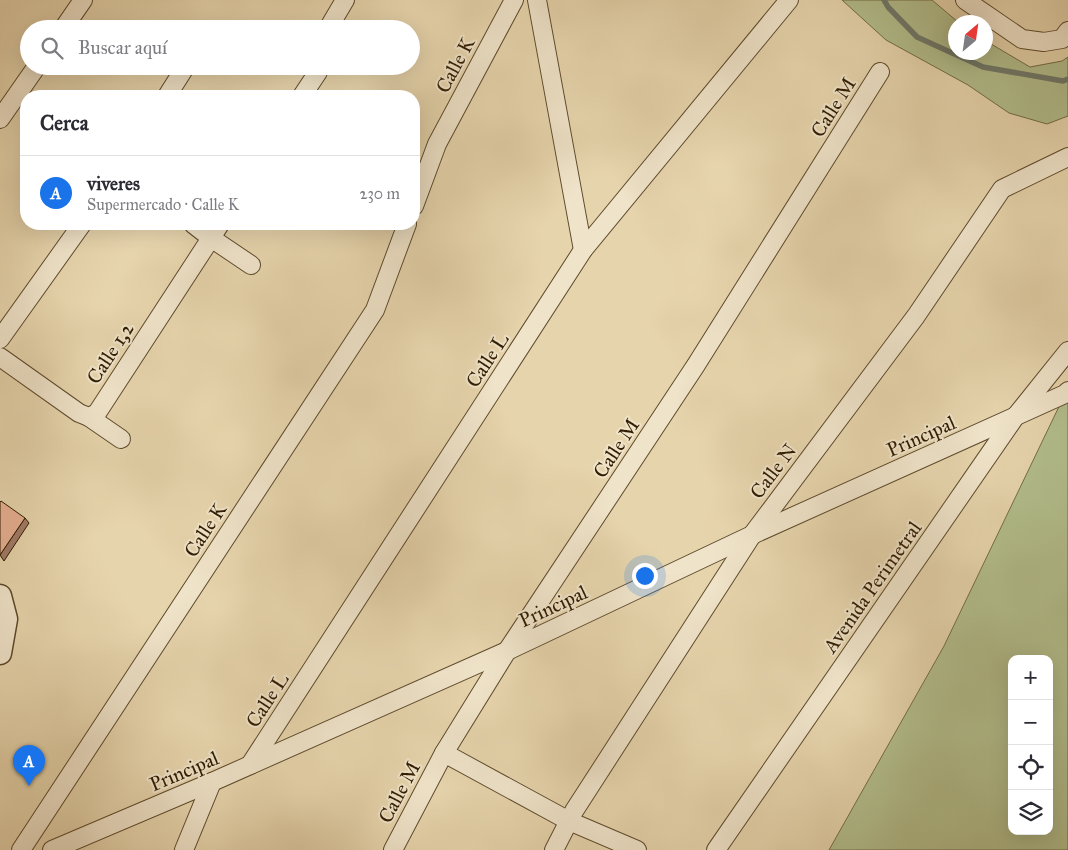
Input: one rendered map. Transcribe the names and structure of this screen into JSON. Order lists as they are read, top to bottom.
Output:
{
  "streets": {
    "street": [
      "Calle K",
      "Calle M",
      "Calle 1,2",
      "Calle L",
      "Principal",
      "Calle N",
      "Avenida Perimetral"
    ]
  },
  "crossings": [
    ["Calle M", "Principal"],
    ["Calle L", "Principal"],
    ["Principal", "Calle N"],
    ["Principal", "Avenida Perimetral"]
  ],
  "north": "top right",
  "page": {
    "search": "Buscar aquí",
    "heading": "Cerca",
    "list": [
      {
        "mark": "A",
        "name": "viveres",
        "note": "Supermercado · Calle K",
        "value": "230 m"
      }
    ],
    "map_buttons": ["+", "−"],
    "pins": "A"
  }
}
